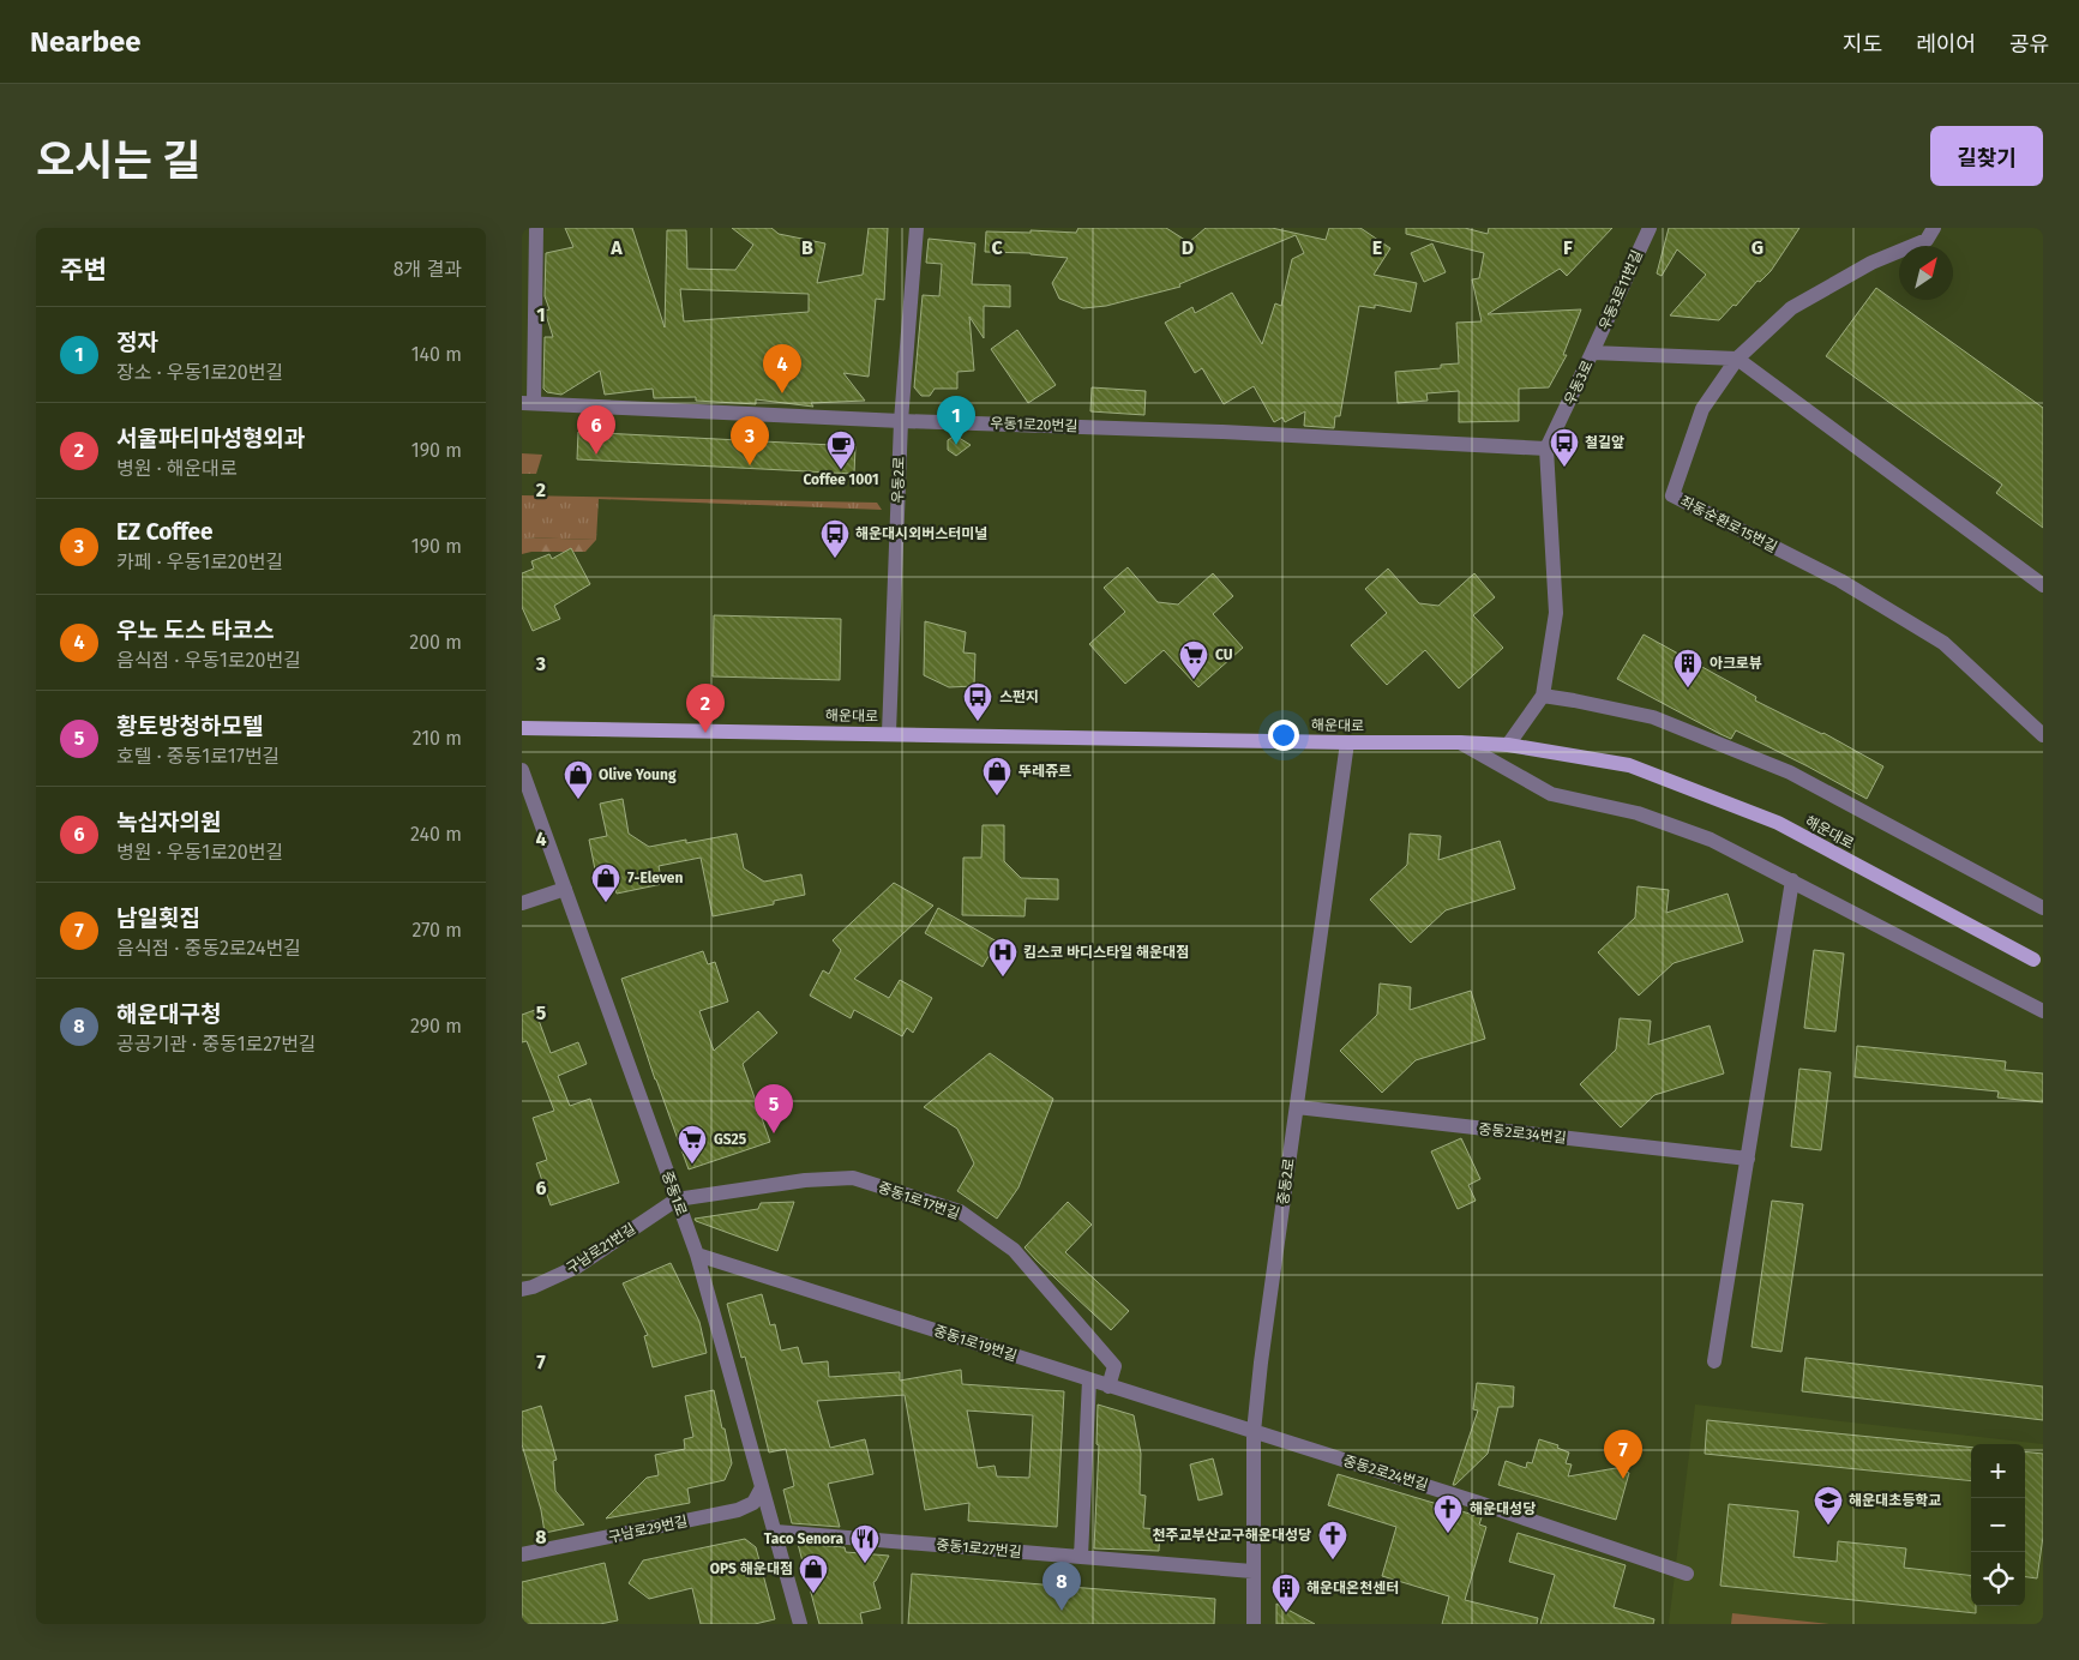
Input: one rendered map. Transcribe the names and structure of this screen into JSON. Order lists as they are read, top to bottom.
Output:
{
  "streets": {
    "main road": ["해운대로"],
    "street": [
      "우동3로11번길",
      "우동3로",
      "우동1로20번길",
      "우동2로",
      "좌동순환로15번길",
      "중동2로34번길",
      "중동2로",
      "중동1로",
      "중동1로17번길",
      "구남로21번길",
      "중동1로19번길",
      "중동2로24번길",
      "구남로29번길",
      "중동1로27번길"
    ]
  },
  "crossings": [
    ["우동3로11번길", "우동3로"],
    ["우동3로", "우동1로20번길"],
    ["우동3로", "좌동순환로15번길"],
    ["우동3로", "해운대로"],
    ["우동1로20번길", "우동2로"],
    ["우동2로", "해운대로"],
    ["해운대로", "중동2로"],
    ["중동2로34번길", "중동2로"],
    ["중동2로", "중동1로19번길"],
    ["중동2로", "중동2로24번길"],
    ["중동2로", "중동1로27번길"],
    ["중동1로", "중동1로17번길"],
    ["중동1로", "구남로21번길"],
    ["중동1로", "중동1로19번길"],
    ["중동1로", "구남로29번길"],
    ["중동1로", "중동1로27번길"],
    ["중동1로17번길", "구남로21번길"],
    ["중동1로17번길", "중동1로19번길"],
    ["중동1로19번길", "중동2로24번길"]
  ],
  "places": {
    "bus stop": ["철길앞", "해운대시외버스터미널", "스펀지"],
    "cafe": ["Coffee 1001"],
    "supermarket": ["CU", "GS25"],
    "building": ["아크로뷰", "해운대온천센터"],
    "shop": [
      "뚜레쥬르",
      "Olive Young",
      "7-Eleven",
      "OPS 해운대점"
    ],
    "hospital": ["킴스코 바디스타일 해운대점"],
    "school or university": ["해운대초등학교"],
    "church": ["해운대성당", "천주교부산교구해운대성당"],
    "restaurant": ["Taco Senora"]
  },
  "north": "top right",
  "page": {
    "header": "Nearbee",
    "nav": ["지도", "레이어", "공유"],
    "title": "오시는 길",
    "buttons": "길찾기",
    "heading": ["주변", "8개 결과"],
    "list": [
      {
        "mark": "1",
        "name": "정자",
        "note": "장소 · 우동1로20번길",
        "value": "140 m"
      },
      {
        "mark": "2",
        "name": "서울파티마성형외과",
        "note": "병원 · 해운대로",
        "value": "190 m"
      },
      {
        "mark": "3",
        "name": "EZ Coffee",
        "note": "카페 · 우동1로20번길",
        "value": "190 m"
      },
      {
        "mark": "4",
        "name": "우노 도스 타코스",
        "note": "음식점 · 우동1로20번길",
        "value": "200 m"
      },
      {
        "mark": "5",
        "name": "황토방청하모텔",
        "note": "호텔 · 중동1로17번길",
        "value": "210 m"
      },
      {
        "mark": "6",
        "name": "녹십자의원",
        "note": "병원 · 우동1로20번길",
        "value": "240 m"
      },
      {
        "mark": "7",
        "name": "남일횟집",
        "note": "음식점 · 중동2로24번길",
        "value": "270 m"
      },
      {
        "mark": "8",
        "name": "해운대구청",
        "note": "공공기관 · 중동1로27번길",
        "value": "290 m"
      }
    ],
    "pins": [
      "4",
      "1",
      "6",
      "3",
      "2",
      "5",
      "7",
      "8"
    ],
    "map_buttons": ["+", "−"]
  },
  "grid": {
    "columns": [
      "A",
      "B",
      "C",
      "D",
      "E",
      "F",
      "G"
    ],
    "rows": [
      "1",
      "2",
      "3",
      "4",
      "5",
      "6",
      "7",
      "8"
    ]
  }
}
